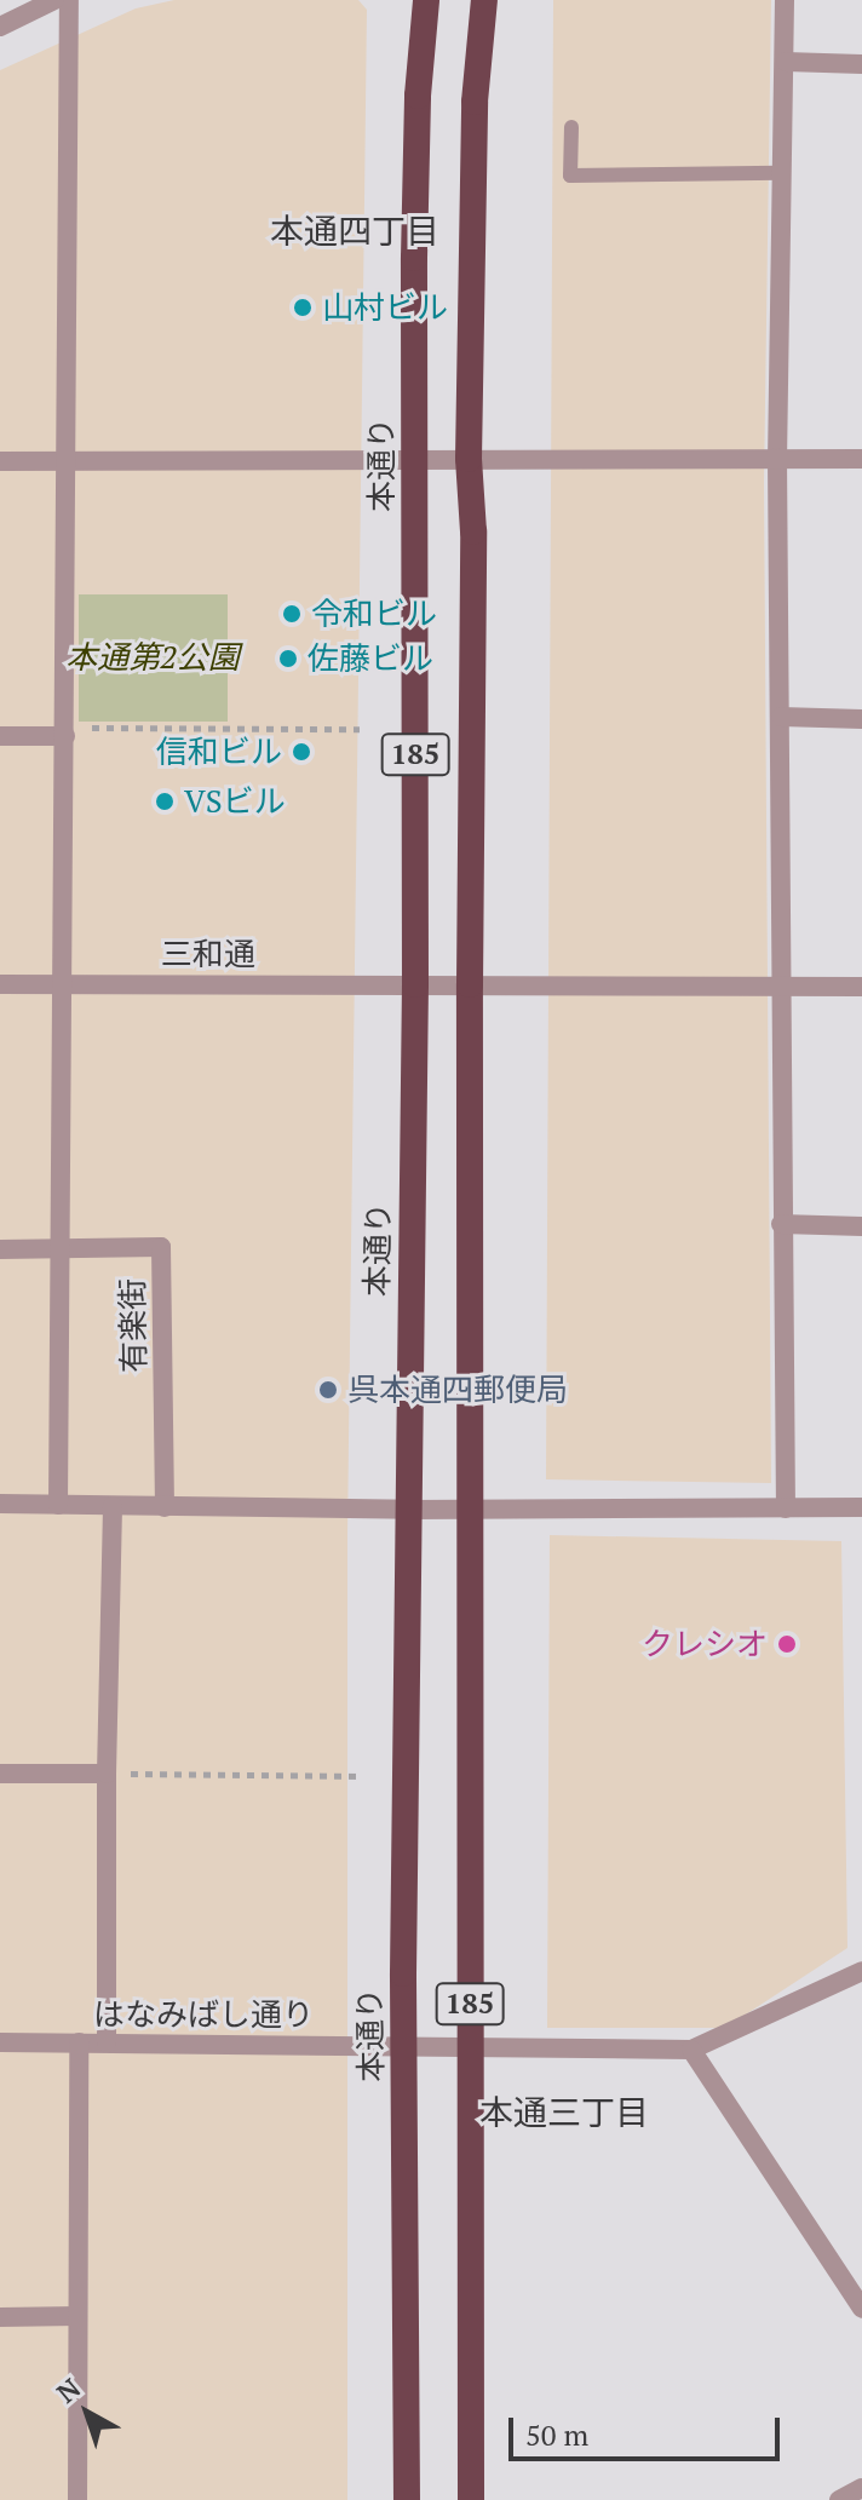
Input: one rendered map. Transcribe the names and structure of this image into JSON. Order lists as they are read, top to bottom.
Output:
{
  "streets": {
    "highway": ["本通り", "185"],
    "street": ["三和通", "有楽街", "はなみばし通り"]
  },
  "crossings": [
    ["本通り", "三和通"],
    ["本通り", "はなみばし通り"],
    ["185", "三和通"],
    ["185", "はなみばし通り"]
  ],
  "districts": ["本通四丁目", "本通三丁目"],
  "parks": ["本通第2公園"],
  "places": [
    "山村ビル",
    "令和ビル",
    "佐藤ビル",
    "信和ビル",
    "VSビル",
    "呉本通四郵便局",
    "クレシオ"
  ],
  "scale_bar": "50 m",
  "north": "top left"
}
